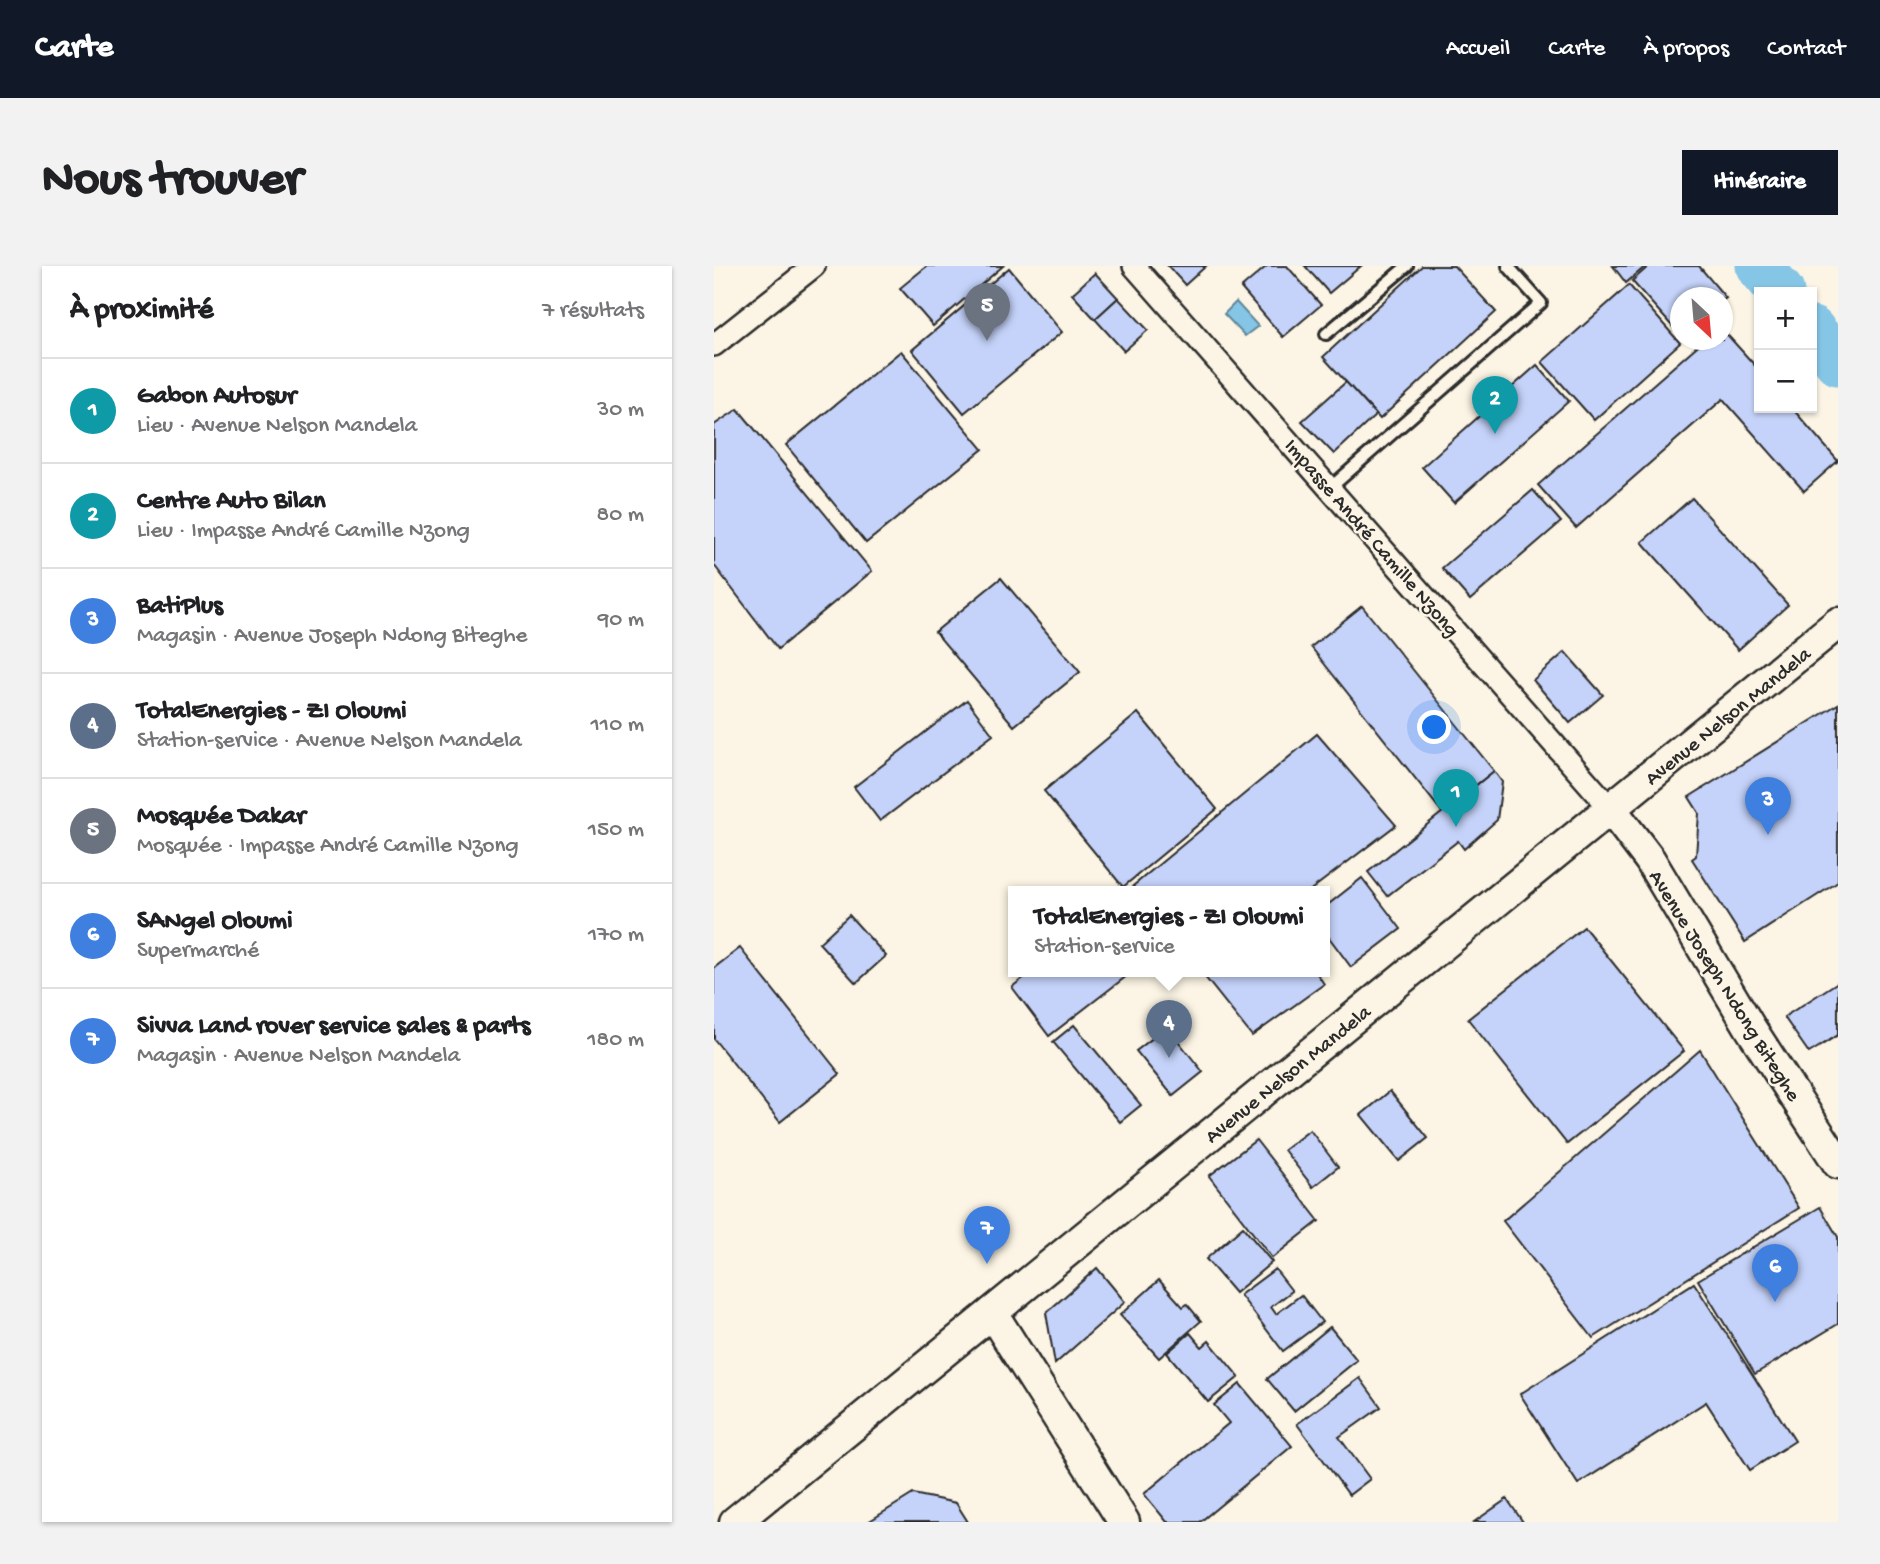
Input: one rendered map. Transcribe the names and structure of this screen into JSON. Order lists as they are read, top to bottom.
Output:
{
  "streets": {
    "main road": ["Avenue Nelson Mandela", "Avenue Joseph Ndong Biteghe"],
    "street": ["Impasse André Camille Nzong"]
  },
  "crossings": [
    ["Impasse André Camille Nzong", "Avenue Nelson Mandela"],
    ["Impasse André Camille Nzong", "Avenue Joseph Ndong Biteghe"],
    ["Avenue Nelson Mandela", "Avenue Joseph Ndong Biteghe"]
  ],
  "north": "bottom right",
  "page": {
    "header": "Carte",
    "nav": [
      "Accueil",
      "Carte",
      "À propos",
      "Contact"
    ],
    "buttons": "Itinéraire",
    "title": "Nous trouver",
    "heading": ["À proximité", "7 résultats"],
    "pins": [
      "5",
      "2",
      "1",
      "3",
      "4",
      "7",
      "6"
    ],
    "map_buttons": ["+", "−"],
    "list": [
      {
        "mark": "1",
        "name": "Gabon Autosur",
        "note": "Lieu · Avenue Nelson Mandela",
        "value": "30 m"
      },
      {
        "mark": "2",
        "name": "Centre Auto Bilan",
        "note": "Lieu · Impasse André Camille Nzong",
        "value": "80 m"
      },
      {
        "mark": "3",
        "name": "BatiPlus",
        "note": "Magasin · Avenue Joseph Ndong Biteghe",
        "value": "90 m"
      },
      {
        "mark": "4",
        "name": "TotalEnergies - ZI Oloumi",
        "note": "Station-service · Avenue Nelson Mandela",
        "value": "110 m"
      },
      {
        "mark": "5",
        "name": "Mosquée Dakar",
        "note": "Mosquée · Impasse André Camille Nzong",
        "value": "150 m"
      },
      {
        "mark": "6",
        "name": "SANgel Oloumi",
        "note": "Supermarché",
        "value": "170 m"
      },
      {
        "mark": "7",
        "name": "Sivva Land rover service sales & parts",
        "note": "Magasin · Avenue Nelson Mandela",
        "value": "180 m"
      }
    ],
    "popup": ["TotalEnergies - ZI Oloumi", "Station-service"]
  }
}
